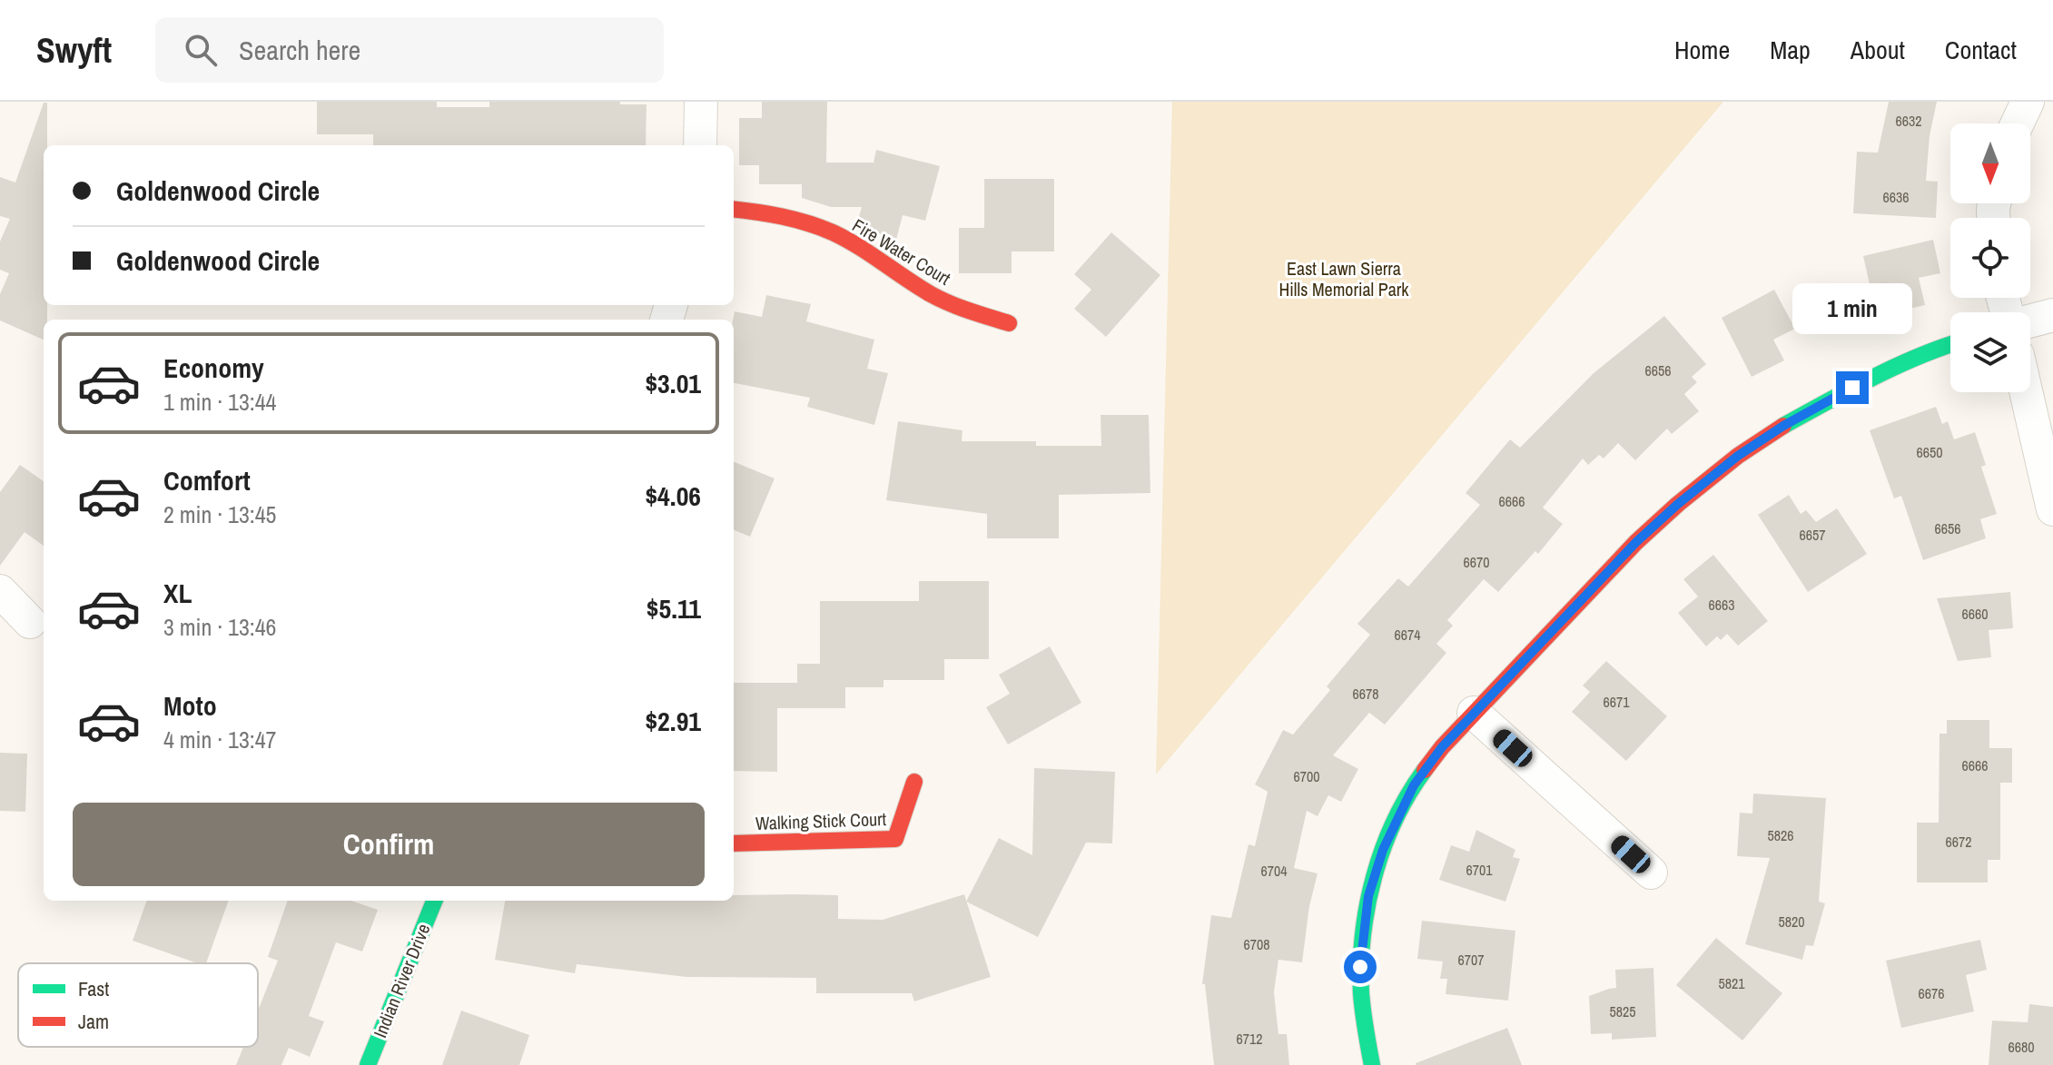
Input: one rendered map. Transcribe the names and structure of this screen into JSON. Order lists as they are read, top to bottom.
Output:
{
  "streets": {
    "street": ["Fire Water Court", "Walking Stick Court", "Indian River Drive"]
  },
  "parks": ["East Lawn Sierra Hills Memorial Park"],
  "house_numbers": [
    "6632",
    "6636",
    "6656",
    "6650",
    "6666",
    "6656",
    "6657",
    "6670",
    "6663",
    "6660",
    "6674",
    "6678",
    "6671",
    "6666",
    "6700",
    "5826",
    "6672",
    "6701",
    "6704",
    "5820",
    "6708",
    "6707",
    "5821",
    "6676",
    "5825",
    "6712",
    "6680"
  ],
  "legend": ["Fast", "Jam"],
  "north": "bottom",
  "page": {
    "header": "Swyft",
    "search": "Search here",
    "nav": [
      "Home",
      "Map",
      "About",
      "Contact"
    ],
    "banner": ["Goldenwood Circle", "Goldenwood Circle"],
    "bubble": "1 min",
    "list": [
      {
        "name": "Economy",
        "note": "1 min · 13:44",
        "value": "$3.01"
      },
      {
        "name": "Comfort",
        "note": "2 min · 13:45",
        "value": "$4.06"
      },
      {
        "name": "XL",
        "note": "3 min · 13:46",
        "value": "$5.11"
      },
      {
        "name": "Moto",
        "note": "4 min · 13:47",
        "value": "$2.91"
      }
    ],
    "buttons": "Confirm"
  }
}
